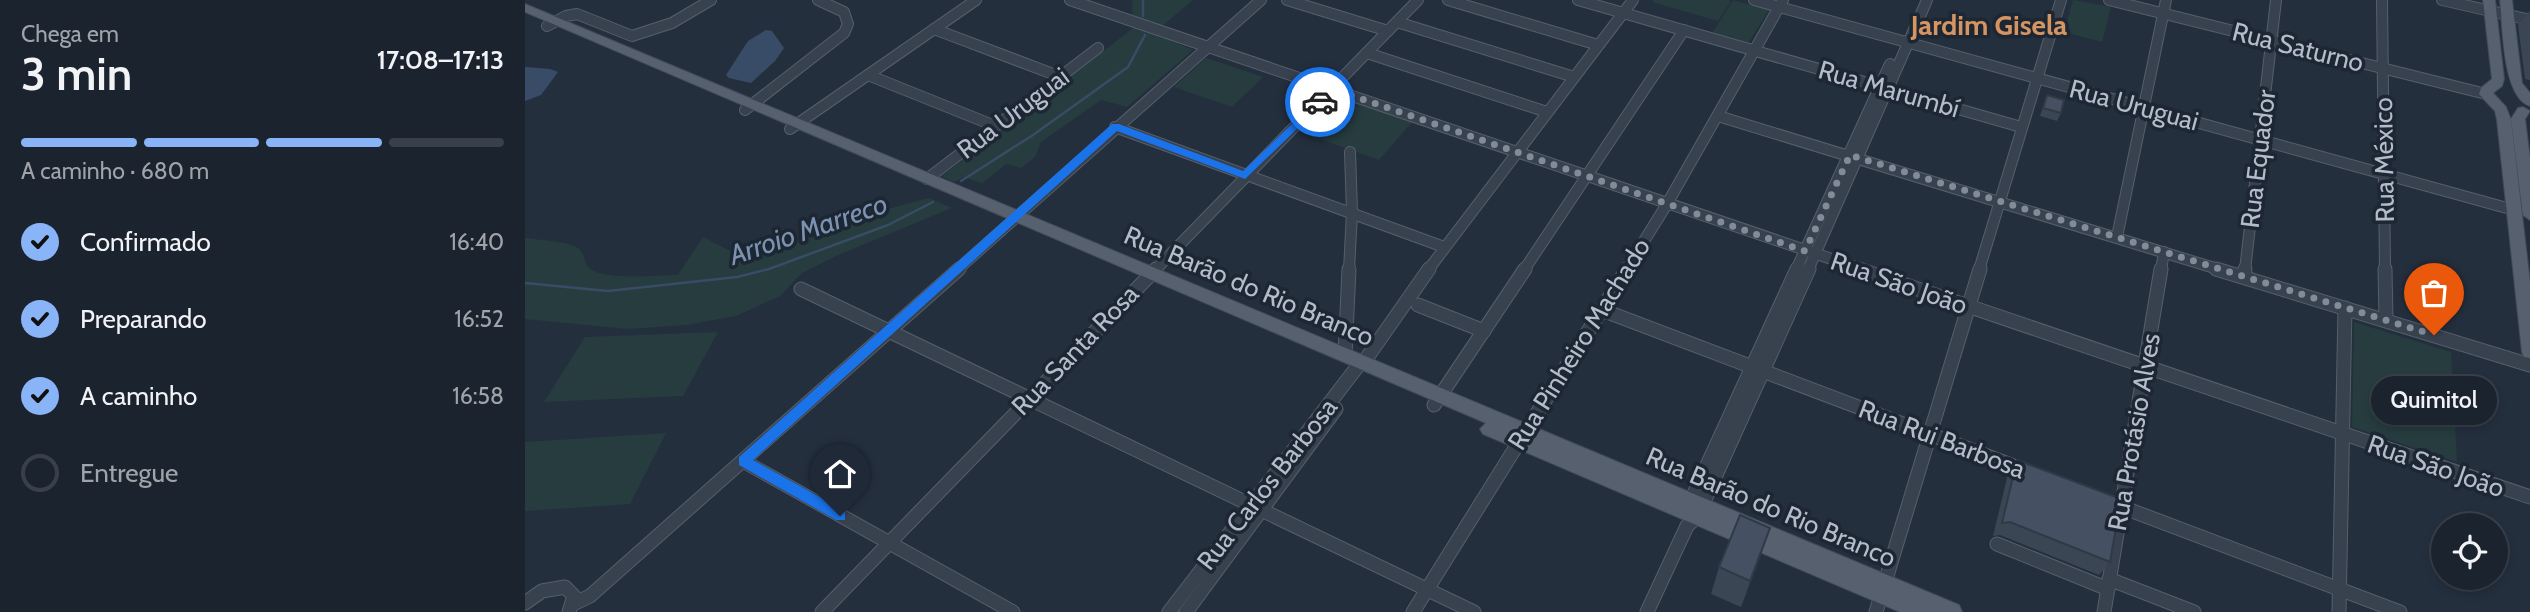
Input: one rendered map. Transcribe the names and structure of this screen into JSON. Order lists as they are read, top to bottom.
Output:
{
  "streets": {
    "main road": ["Rua Barão do Rio Branco"],
    "street": [
      "Rua Saturno",
      "Rua Marumbí",
      "Rua Uruguai",
      "Rua Equador",
      "Rua México",
      "Rua São João",
      "Rua Pinheiro Machado",
      "Rua Santa Rosa",
      "Rua Protásio Alves",
      "Rua Rui Barbosa",
      "Rua Carlos Barbosa"
    ]
  },
  "crossings": [
    ["Rua Saturno", "Rua Equador"],
    ["Rua Saturno", "Rua México"],
    ["Rua Marumbí", "Rua Pinheiro Machado"],
    ["Rua Marumbí", "Rua Carlos Barbosa"],
    ["Rua Uruguai", "Rua Equador"],
    ["Rua Uruguai", "Rua México"],
    ["Rua Uruguai", "Rua Barão do Rio Branco"],
    ["Rua Uruguai", "Rua Pinheiro Machado"],
    ["Rua São João", "Rua Pinheiro Machado"],
    ["Rua São João", "Rua Santa Rosa"],
    ["Rua São João", "Rua Protásio Alves"],
    ["Rua São João", "Rua Carlos Barbosa"],
    ["Rua Barão do Rio Branco", "Rua Pinheiro Machado"],
    ["Rua Barão do Rio Branco", "Rua Santa Rosa"],
    ["Rua Barão do Rio Branco", "Rua Carlos Barbosa"],
    ["Rua Pinheiro Machado", "Rua Rui Barbosa"]
  ],
  "districts": ["Jardim Gisela"],
  "water": ["Arroio Marreco"],
  "places": ["Quimitol"],
  "page": {
    "heading": ["3 min", "Chega em", "17:08–17:13"],
    "bar": "A caminho · 680 m",
    "list": [
      ["Confirmado", "16:40"],
      ["Preparando", "16:52"],
      ["A caminho", "16:58"],
      "Entregue"
    ],
    "bubble": "Quimitol"
  }
}
